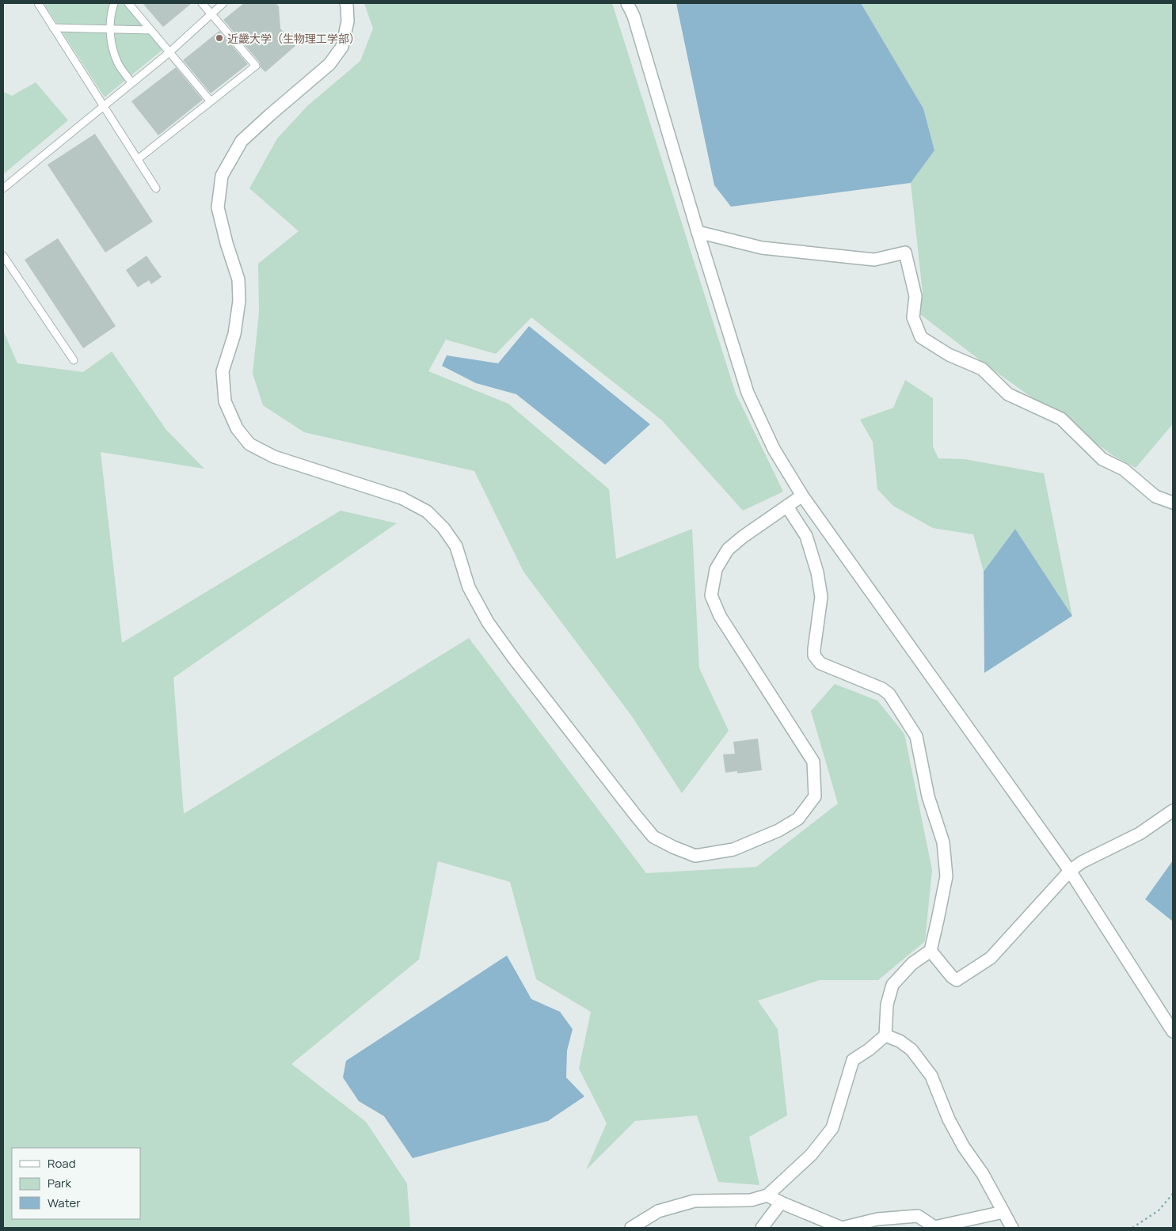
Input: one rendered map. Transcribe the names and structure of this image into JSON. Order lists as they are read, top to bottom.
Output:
{
  "places": ["近畿大学（生物理工学部）"],
  "legend": ["Road", "Park", "Water"]
}
